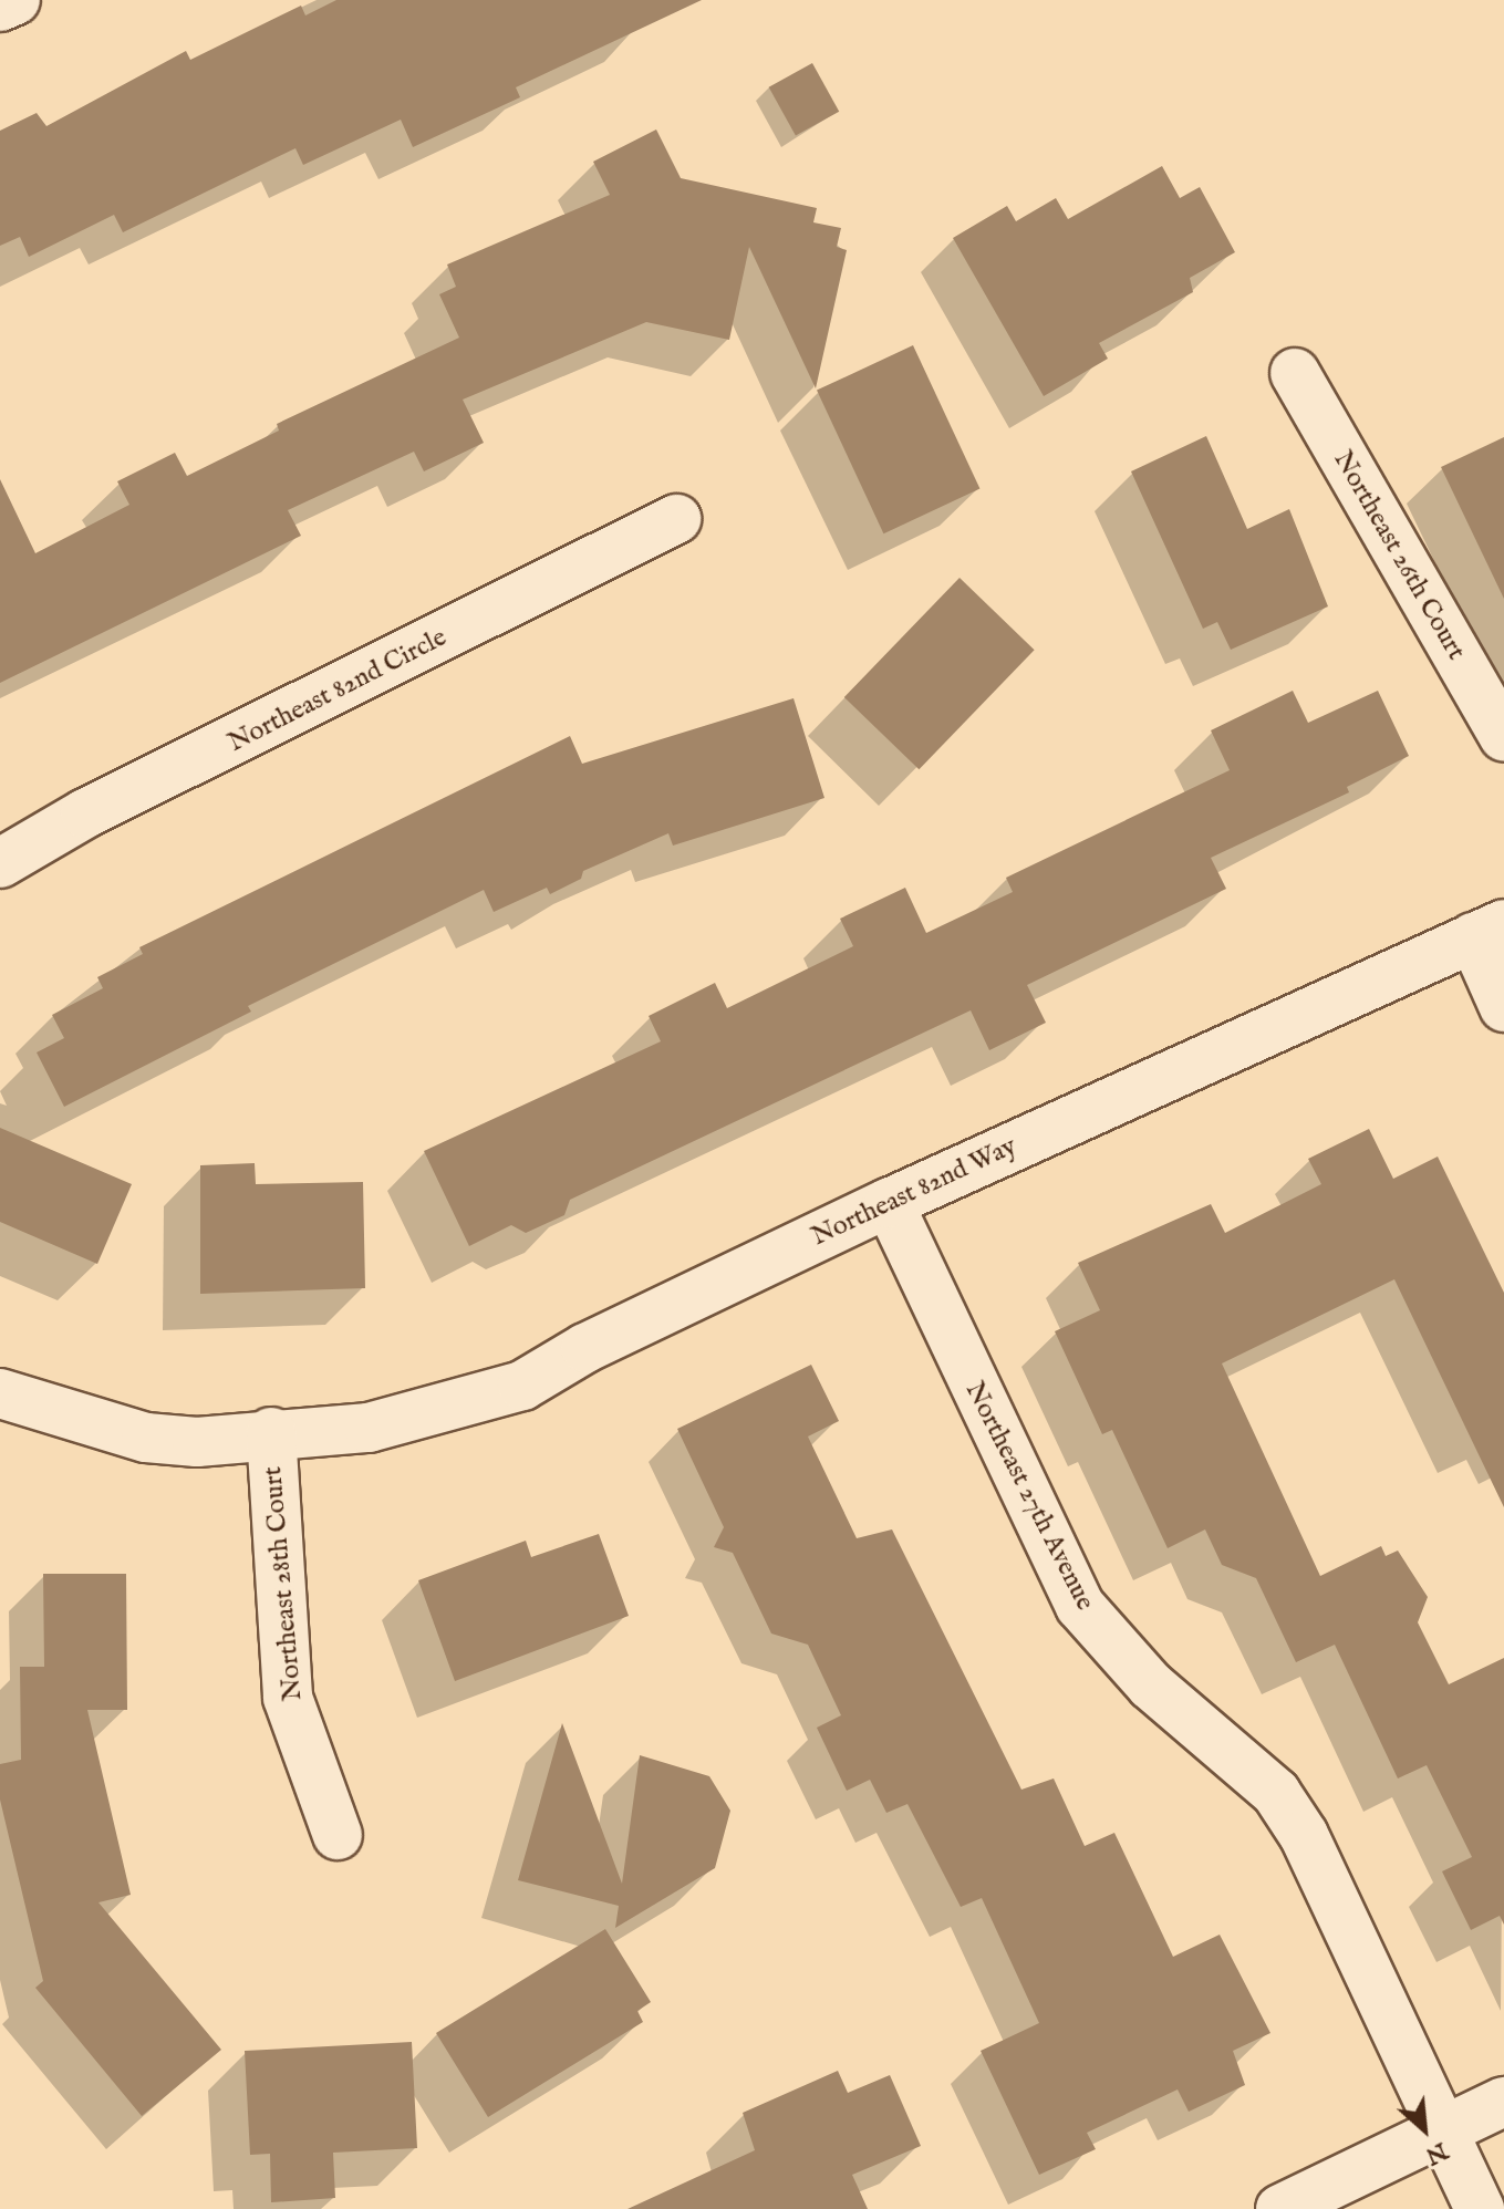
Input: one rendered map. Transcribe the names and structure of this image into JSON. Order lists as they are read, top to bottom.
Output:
{
  "streets": {
    "street": [
      "Northeast 26th Court",
      "Northeast 82nd Circle",
      "Northeast 82nd Way",
      "Northeast 27th Avenue",
      "Northeast 28th Court"
    ]
  },
  "crossings": [
    ["Northeast 82nd Way", "Northeast 27th Avenue"],
    ["Northeast 82nd Way", "Northeast 28th Court"]
  ],
  "north": "bottom right"
}
